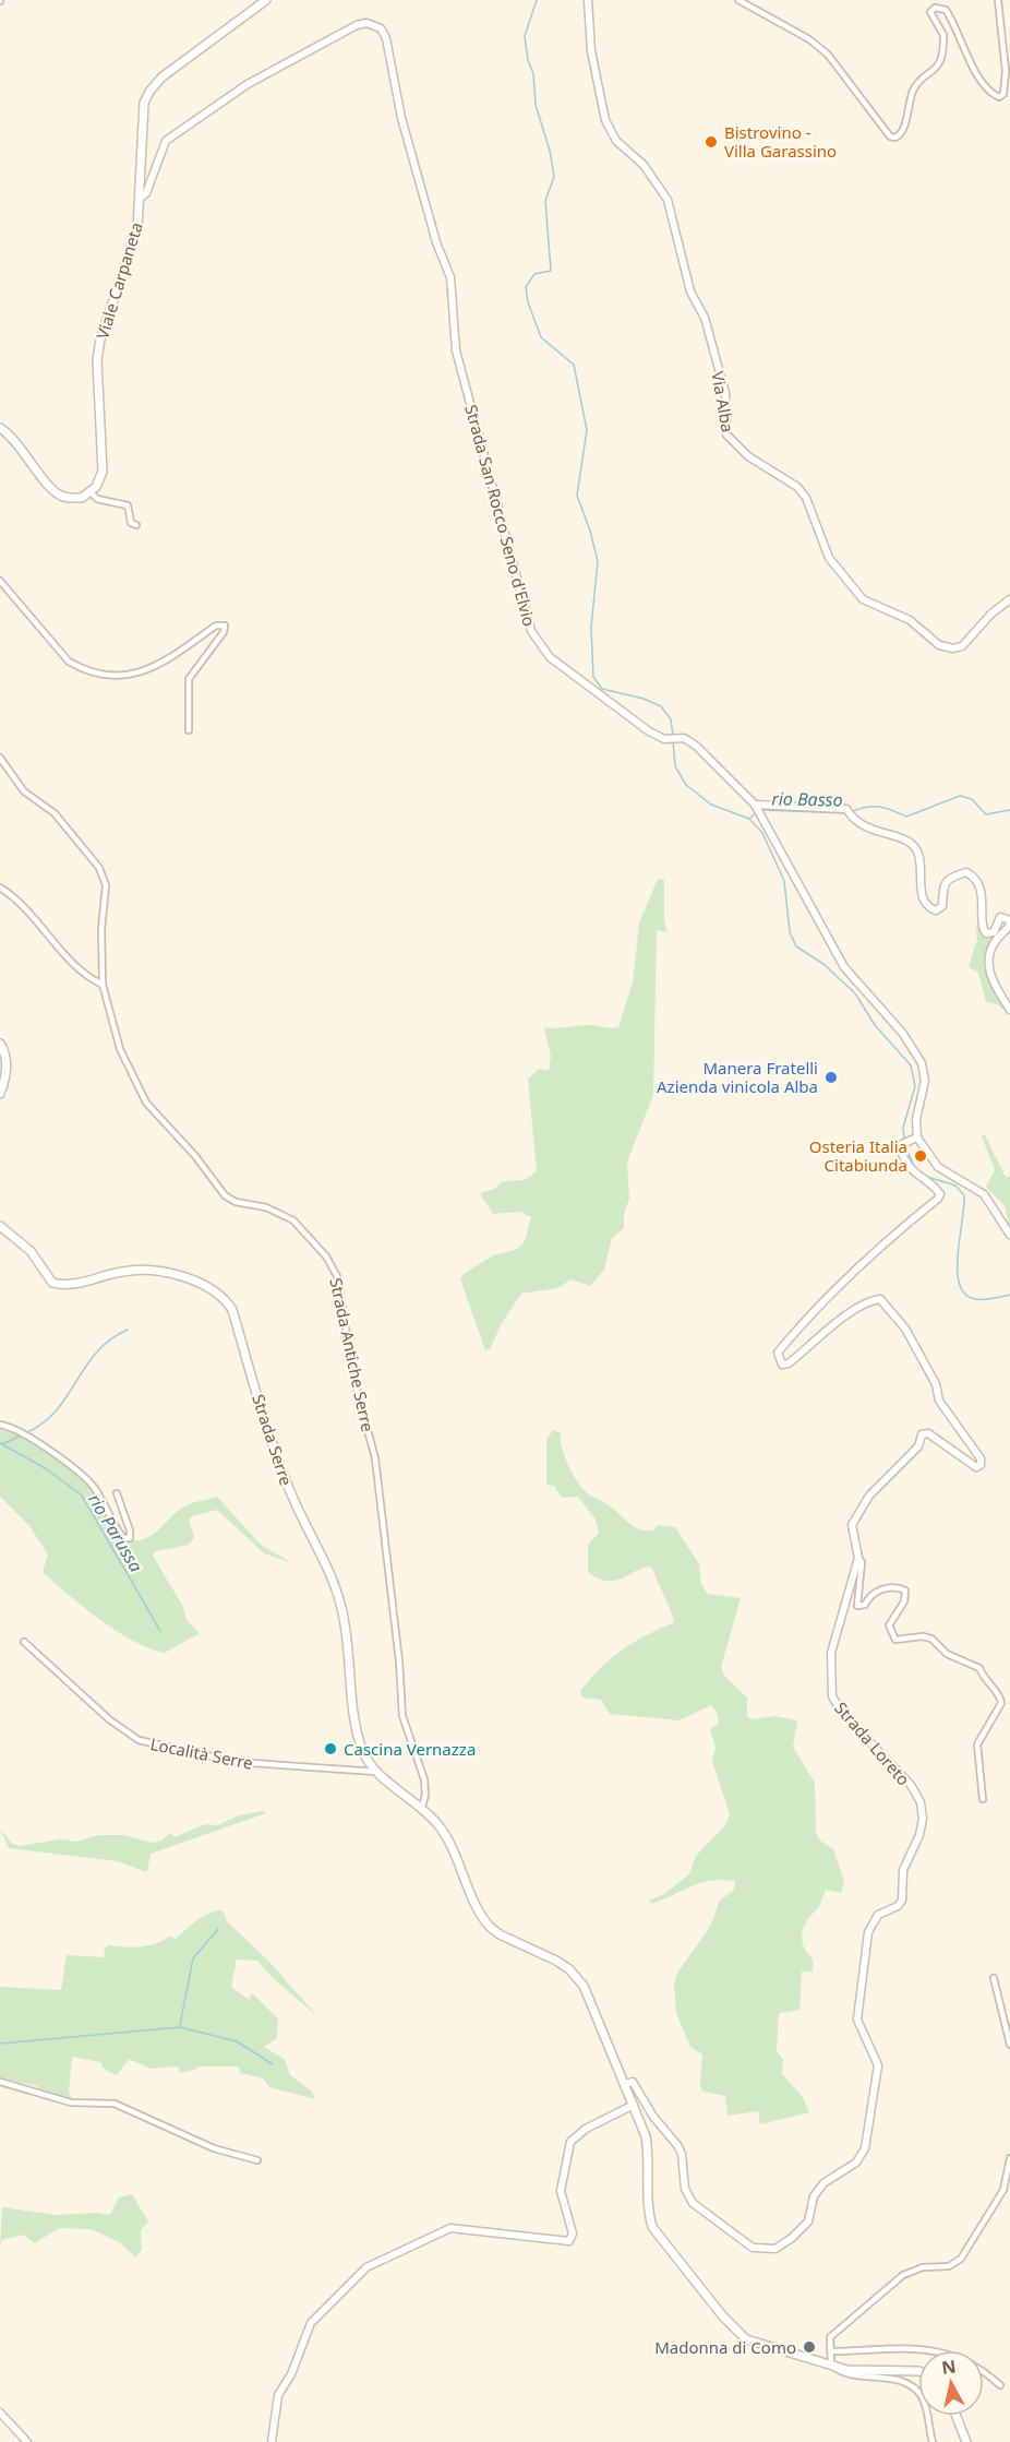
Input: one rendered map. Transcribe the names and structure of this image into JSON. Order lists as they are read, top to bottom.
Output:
{
  "streets": {
    "main road": ["Viale Carpaneta", "Strada Serre"],
    "street": [
      "Via Alba",
      "Strada San Rocco Seno d'Elvio",
      "Strada Antiche Serre",
      "Strada Loreto",
      "Località Serre"
    ]
  },
  "crossings": [
    ["Viale Carpaneta", "Strada San Rocco Seno d'Elvio"],
    ["Strada San Rocco Seno d'Elvio", "Strada Loreto"],
    ["Strada Antiche Serre", "Strada Serre"],
    ["Strada Serre", "Strada Loreto"],
    ["Strada Serre", "Località Serre"]
  ],
  "water": ["rio Basso", "rio Parussa"],
  "places": [
    "Bistrovino - Villa Garassino",
    "Manera Fratelli Azienda vinicola Alba",
    "Osteria Italia Citabiunda",
    "Cascina Vernazza",
    "Madonna di Como"
  ],
  "north": "top"
}
